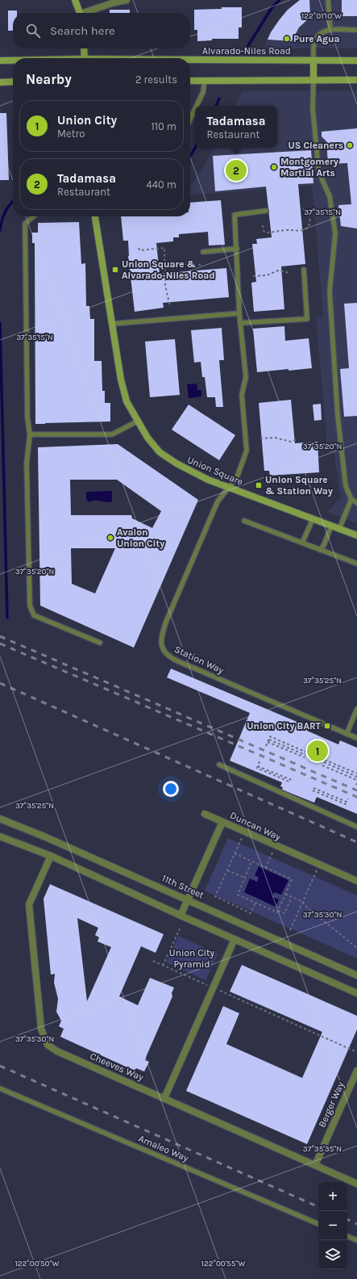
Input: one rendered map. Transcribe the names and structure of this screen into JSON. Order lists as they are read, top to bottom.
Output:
{
  "streets": {
    "main road": ["Alvarado-Niles Road", "Union Square"],
    "street": [
      "Duncan Way",
      "11th Street",
      "Cheeves Way",
      "Berger Way"
    ],
    "lane": ["Station Way", "Amaleo Way"]
  },
  "crossings": [
    ["Union Square", "Station Way"],
    ["Duncan Way", "11th Street"],
    ["Cheeves Way", "Berger Way"]
  ],
  "parks": ["Union City Pyramid"],
  "places": {
    "other": [
      "Pure Agua",
      "US Cleaners",
      "Montgomery Martial Arts",
      "Avalon Union City"
    ],
    "transit": ["Union Square & Alvarado-Niles Road", "Union Square & Station Way", "Union City BART"]
  },
  "page": {
    "search": "Search here",
    "heading": ["Nearby", "2 results"],
    "list": [
      {
        "mark": "1",
        "name": "Union City",
        "note": "Metro",
        "value": "110 m"
      },
      {
        "mark": "2",
        "name": "Tadamasa",
        "note": "Restaurant",
        "value": "440 m"
      }
    ],
    "popup": ["Tadamasa", "Restaurant"],
    "pins": ["2", "1"],
    "map_buttons": ["+", "−"]
  },
  "coordinates": [
    "122°01'10\"W",
    "37°35'15\"N",
    "37°35'20\"N",
    "37°35'25\"N",
    "37°35'30\"N",
    "37°35'35\"N",
    "122°00'50\"W",
    "122°00'55\"W"
  ]
}
